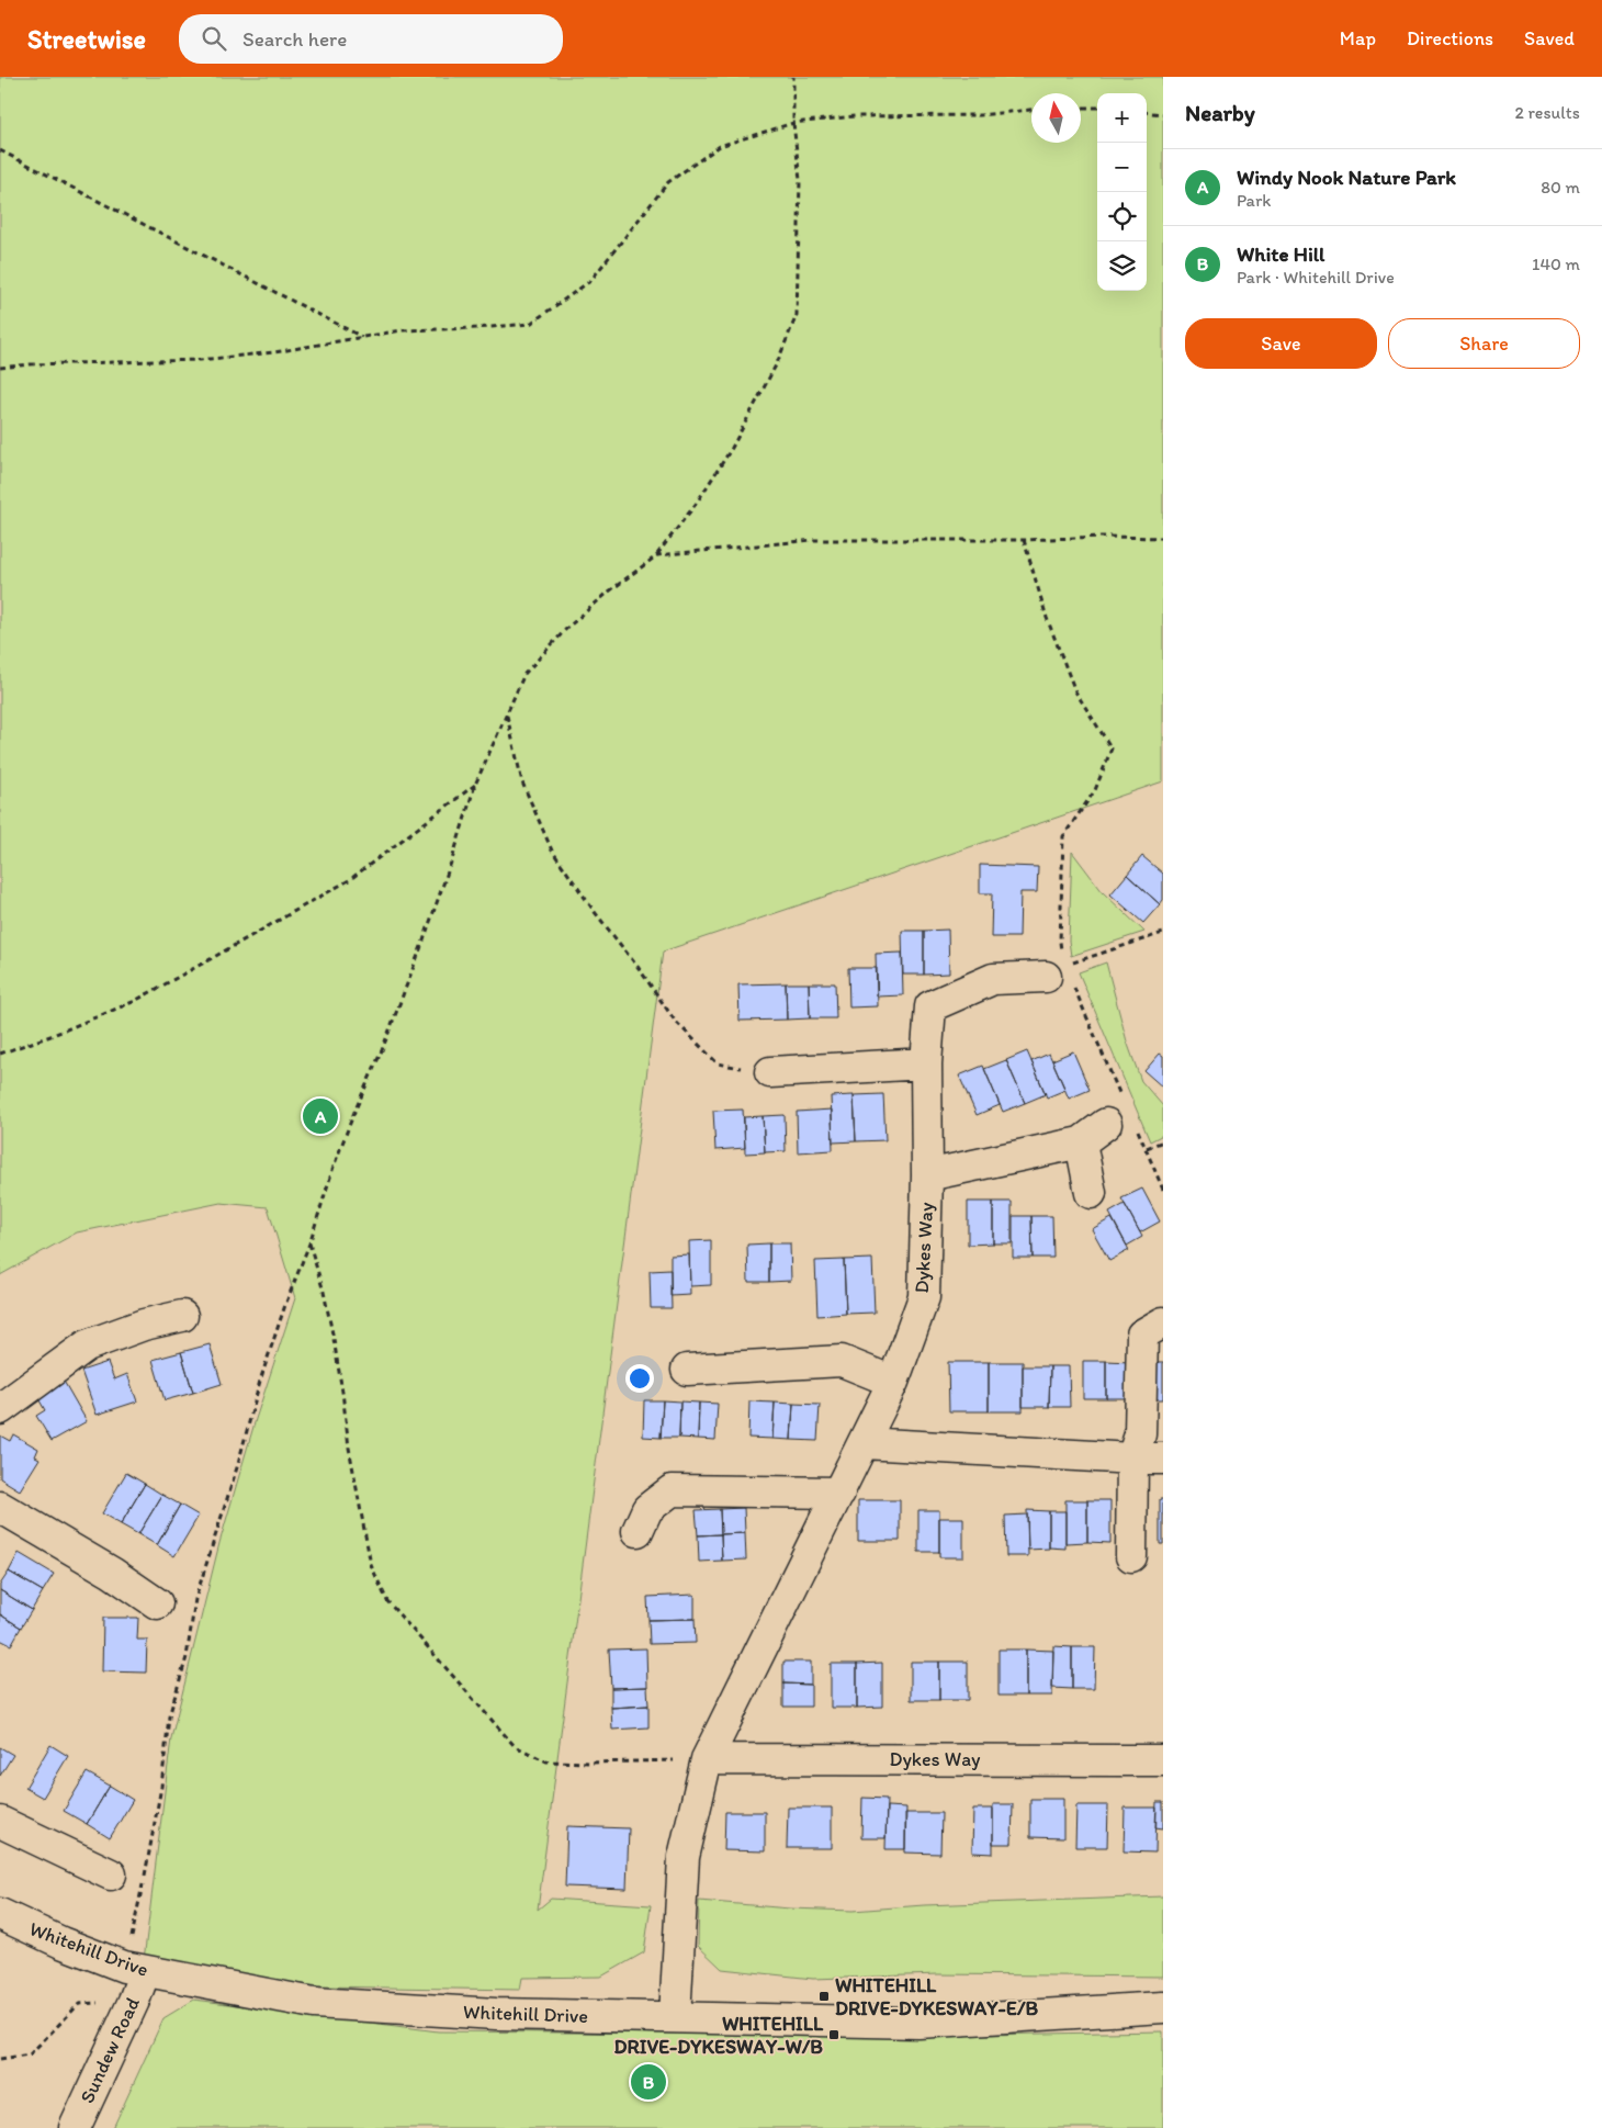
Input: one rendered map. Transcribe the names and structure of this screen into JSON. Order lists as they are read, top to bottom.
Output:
{
  "streets": {
    "street": ["Dykes Way", "Whitehill Drive", "Sundew Road"]
  },
  "crossings": [
    ["Dykes Way", "Whitehill Drive"],
    ["Whitehill Drive", "Sundew Road"]
  ],
  "places": {
    "transit": ["WHITEHILL DRIVE-DYKESWAY-E/B", "WHITEHILL DRIVE-DYKESWAY-W/B"]
  },
  "north": "top",
  "page": {
    "header": "Streetwise",
    "search": "Search here",
    "nav": ["Map", "Directions", "Saved"],
    "heading": ["Nearby", "2 results"],
    "map_buttons": ["+", "−"],
    "list": [
      {
        "mark": "A",
        "name": "Windy Nook Nature Park",
        "note": "Park",
        "value": "80 m"
      },
      {
        "mark": "B",
        "name": "White Hill",
        "note": "Park · Whitehill Drive",
        "value": "140 m"
      }
    ],
    "buttons": ["Save", "Share"],
    "pins": ["A", "B"]
  }
}
